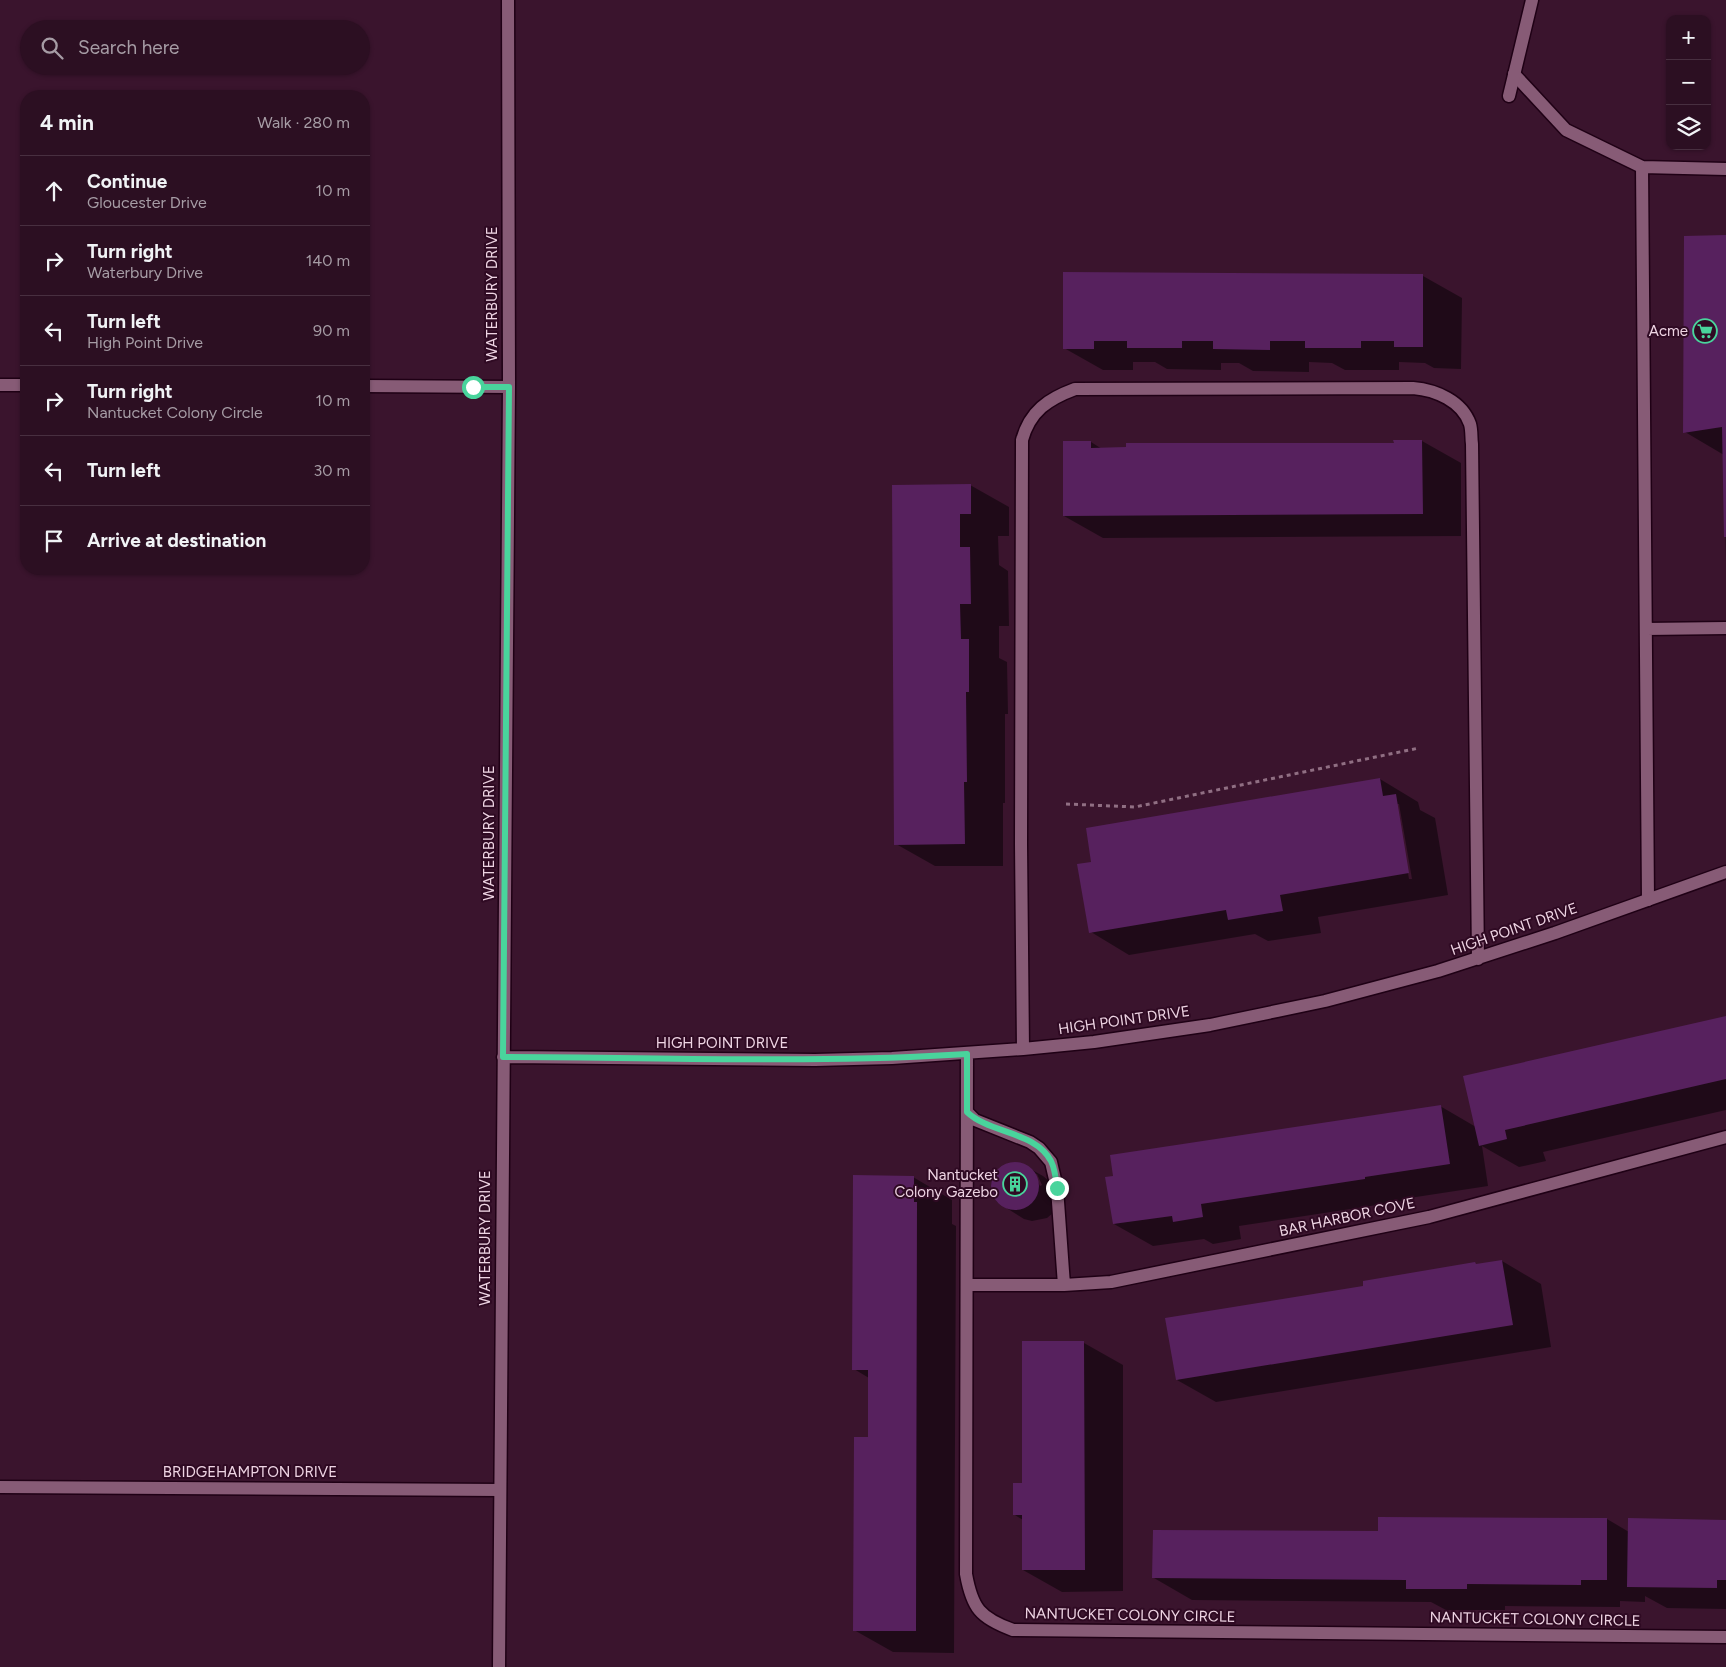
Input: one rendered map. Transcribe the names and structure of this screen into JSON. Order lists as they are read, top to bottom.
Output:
{
  "streets": {
    "street": [
      "WATERBURY DRIVE",
      "HIGH POINT DRIVE",
      "BAR HARBOR COVE",
      "BRIDGEHAMPTON DRIVE",
      "NANTUCKET COLONY CIRCLE"
    ]
  },
  "crossings": [
    ["WATERBURY DRIVE", "HIGH POINT DRIVE"],
    ["WATERBURY DRIVE", "BRIDGEHAMPTON DRIVE"],
    ["HIGH POINT DRIVE", "NANTUCKET COLONY CIRCLE"],
    ["BAR HARBOR COVE", "NANTUCKET COLONY CIRCLE"]
  ],
  "places": {
    "supermarket": ["Acme"],
    "building": ["Nantucket Colony Gazebo"]
  },
  "page": {
    "map_buttons": ["+", "−"],
    "search": "Search here",
    "heading": ["4 min", "Walk · 280 m"],
    "list": [
      ["Continue", "Gloucester Drive", "10 m"],
      ["Turn right", "Waterbury Drive", "140 m"],
      ["Turn left", "High Point Drive", "90 m"],
      ["Turn right", "Nantucket Colony Circle", "10 m"],
      ["Turn left", "30 m"],
      "Arrive at destination"
    ]
  }
}
